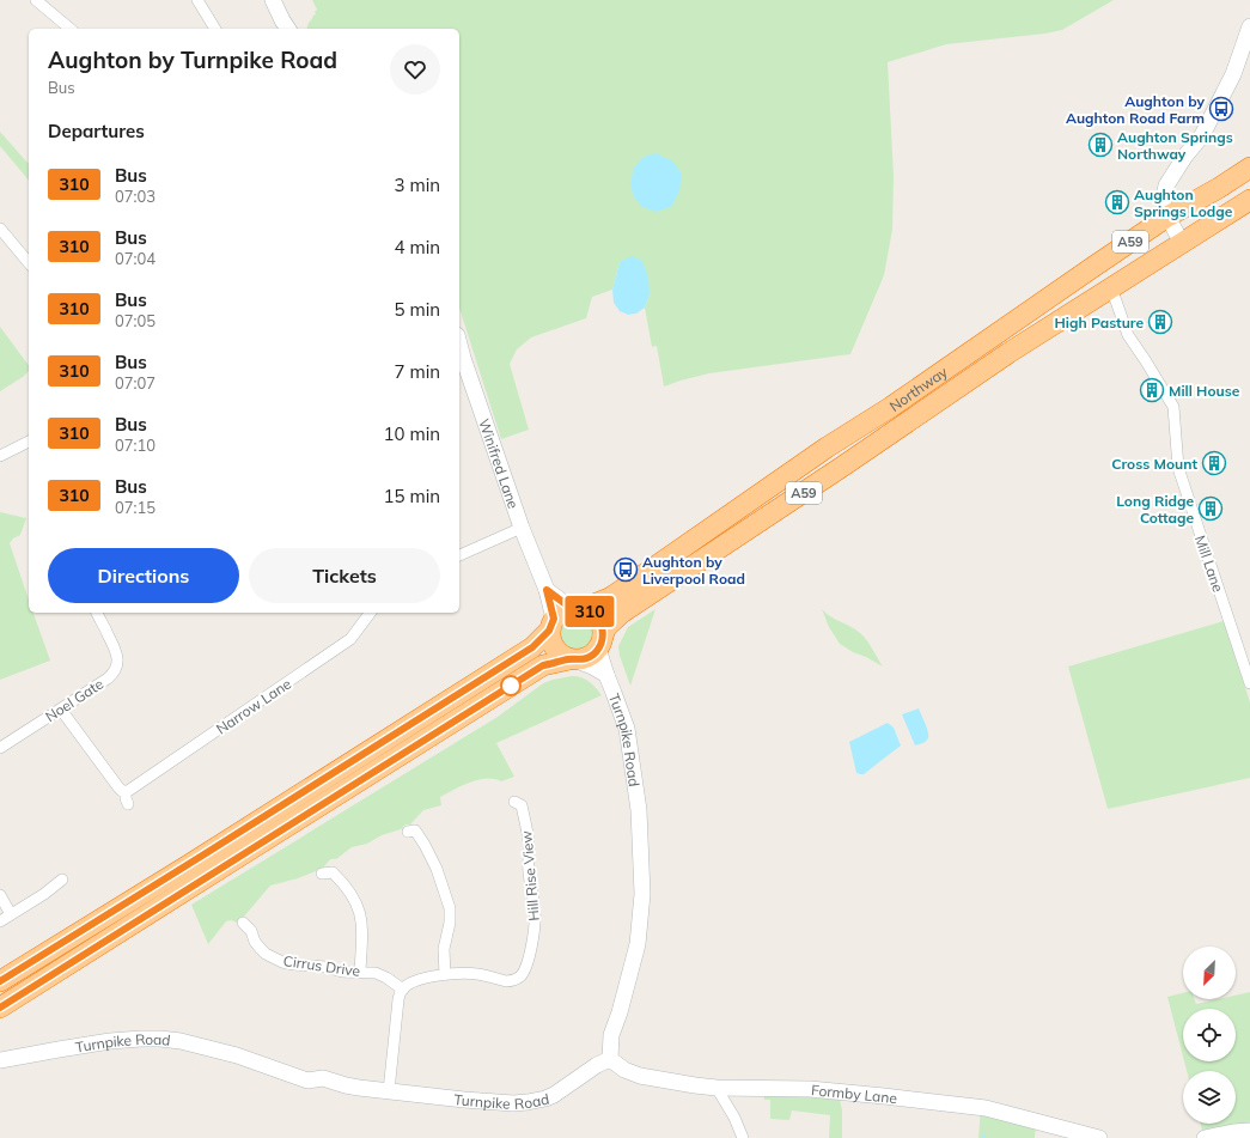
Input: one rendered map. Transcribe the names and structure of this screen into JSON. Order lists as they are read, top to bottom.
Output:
{
  "streets": {
    "highway": ["A59", "Northway"],
    "main road": ["Winifred Lane", "Turnpike Road", "Formby Lane"],
    "street": [
      "Mill Lane",
      "Noel Gate",
      "Narrow Lane",
      "Hill Rise View",
      "Cirrus Drive"
    ]
  },
  "crossings": [
    ["A59", "Northway"],
    ["A59", "Winifred Lane"],
    ["A59", "Turnpike Road"],
    ["Northway", "Winifred Lane"],
    ["Northway", "Mill Lane"],
    ["Northway", "Turnpike Road"],
    ["Winifred Lane", "Turnpike Road"],
    ["Turnpike Road", "Formby Lane"],
    ["Hill Rise View", "Cirrus Drive"]
  ],
  "places": {
    "bus stop": ["Aughton by Aughton Road Farm", "Aughton by Liverpool Road"],
    "building": [
      "Aughton Springs Northway",
      "Aughton Springs Lodge",
      "High Pasture",
      "Mill House",
      "Cross Mount",
      "Long Ridge Cottage"
    ]
  },
  "lines": ["bus line 310"],
  "north": "bottom left",
  "page": {
    "on_map": "310",
    "heading": [
      ["Aughton by Turnpike Road", "Bus"],
      "Departures"
    ],
    "list": [
      {
        "mark": "310",
        "name": "Bus",
        "note": "07:03",
        "value": "3 min"
      },
      {
        "mark": "310",
        "name": "Bus",
        "note": "07:04",
        "value": "4 min"
      },
      {
        "mark": "310",
        "name": "Bus",
        "note": "07:05",
        "value": "5 min"
      },
      {
        "mark": "310",
        "name": "Bus",
        "note": "07:07",
        "value": "7 min"
      },
      {
        "mark": "310",
        "name": "Bus",
        "note": "07:10",
        "value": "10 min"
      },
      {
        "mark": "310",
        "name": "Bus",
        "note": "07:15",
        "value": "15 min"
      }
    ],
    "buttons": ["Directions", "Tickets"]
  }
}
